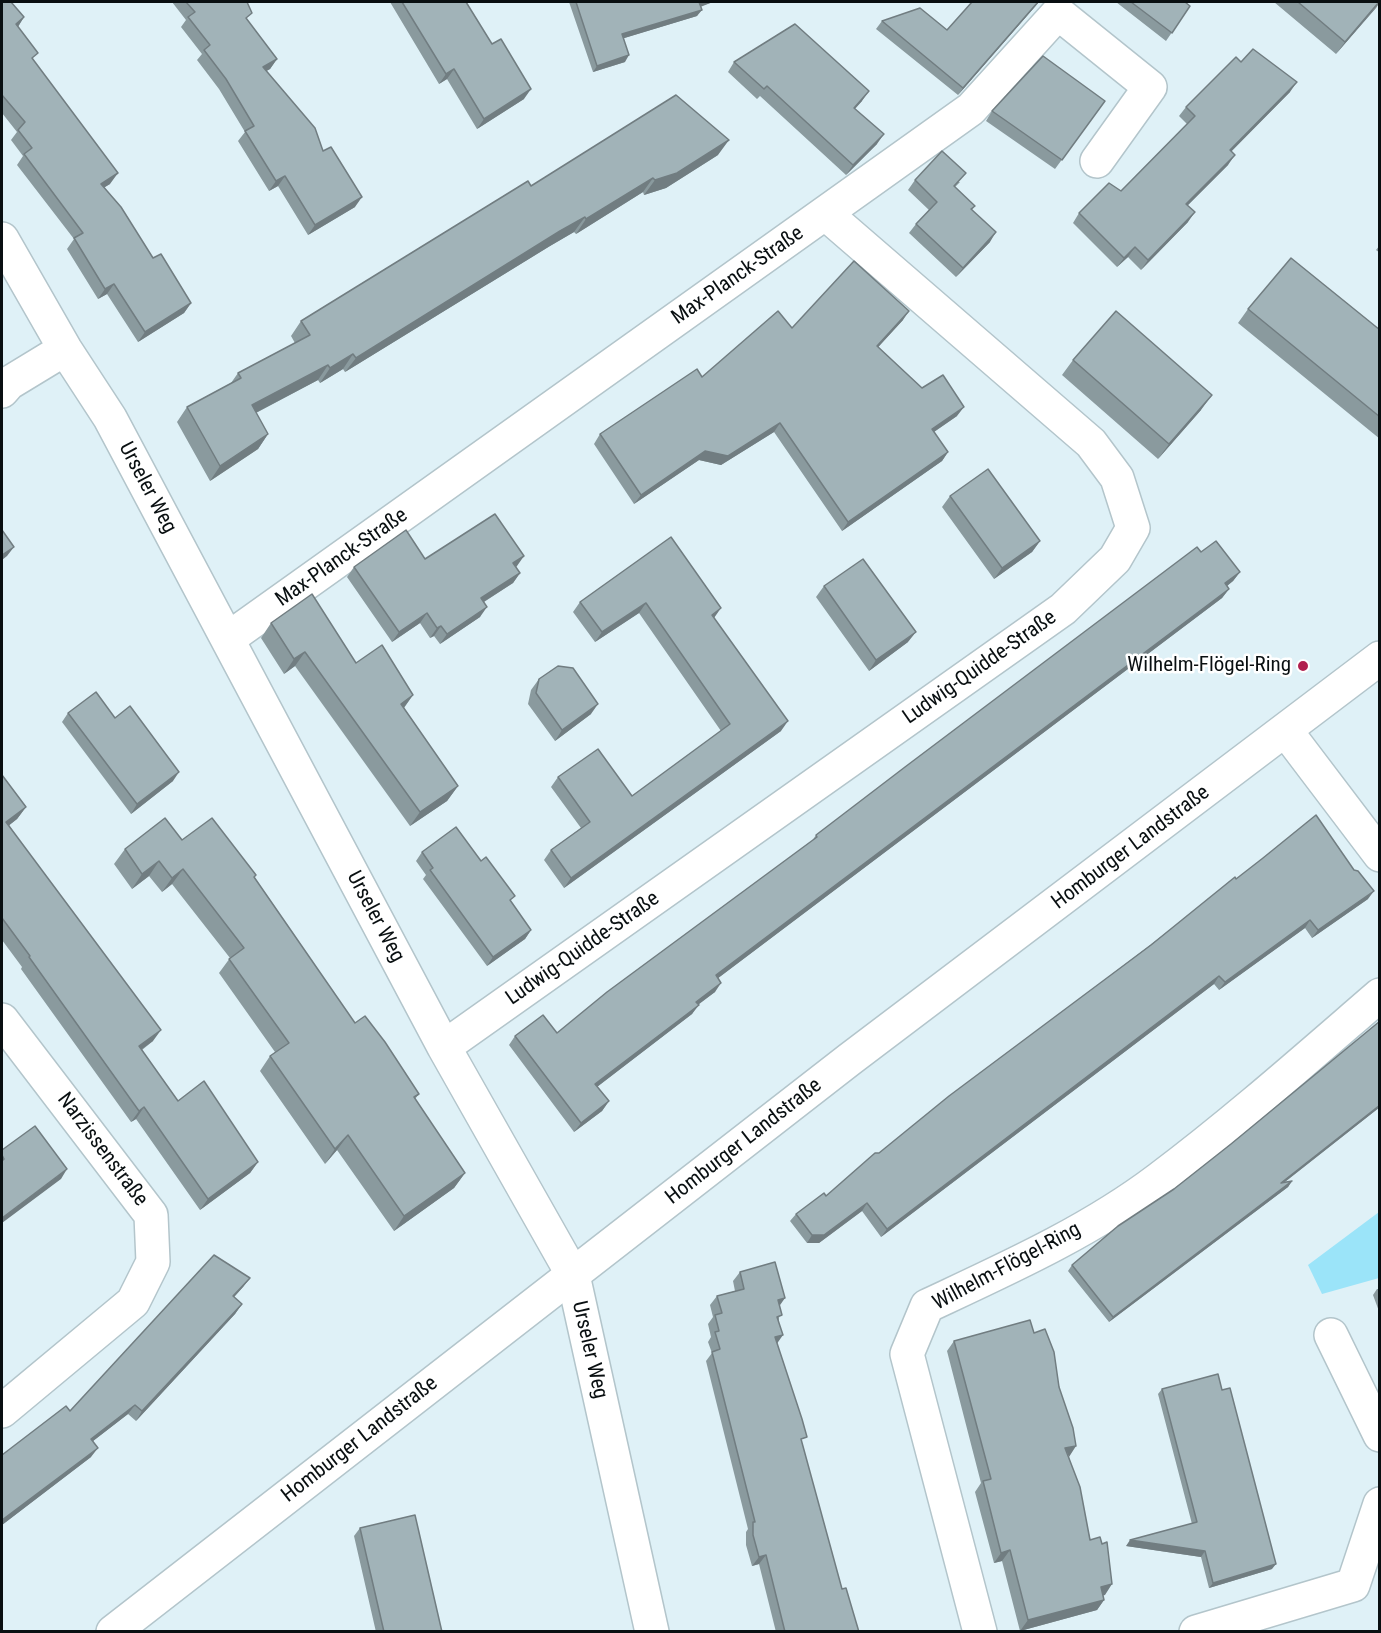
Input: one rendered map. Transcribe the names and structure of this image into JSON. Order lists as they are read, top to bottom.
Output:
{
  "streets": {
    "street": [
      "Max-Planck-Straße",
      "Urseler Weg",
      "Ludwig-Quidde-Straße",
      "Homburger Landstraße",
      "Narzissenstraße",
      "Wilhelm-Flögel-Ring"
    ]
  },
  "crossings": [
    ["Max-Planck-Straße", "Urseler Weg"],
    ["Max-Planck-Straße", "Ludwig-Quidde-Straße"],
    ["Urseler Weg", "Ludwig-Quidde-Straße"],
    ["Urseler Weg", "Homburger Landstraße"]
  ],
  "places": ["Wilhelm-Flögel-Ring"]
}
